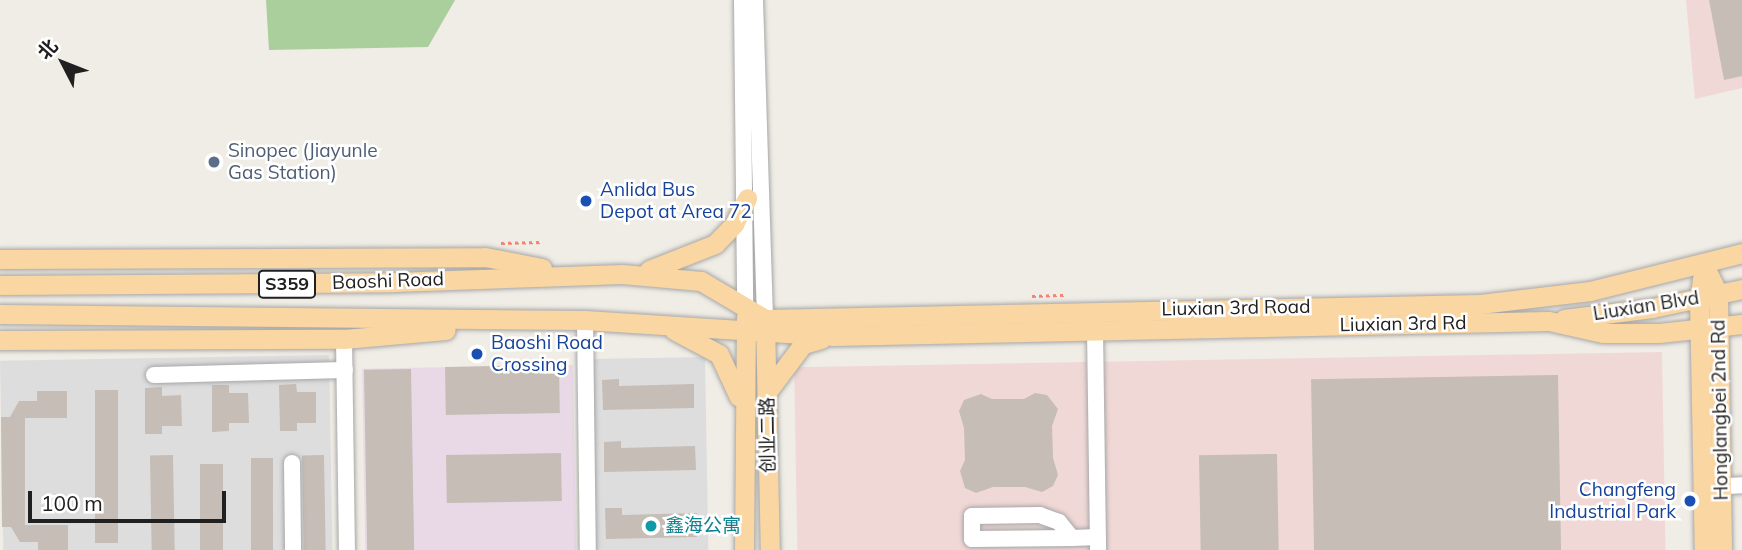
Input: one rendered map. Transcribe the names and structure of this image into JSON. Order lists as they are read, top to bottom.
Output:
{
  "streets": {
    "main road": [
      "Baoshi Road",
      "S359",
      "Liuxian Blvd",
      "Liuxian 3rd Road",
      "Liuxian 3rd Rd",
      "Honglangbei 2nd Rd",
      "创业二路"
    ]
  },
  "crossings": [
    ["Baoshi Road", "Liuxian 3rd Road"],
    ["Baoshi Road", "创业二路"],
    ["Liuxian Blvd", "Liuxian 3rd Road"],
    ["Liuxian Blvd", "Liuxian 3rd Rd"],
    ["Liuxian Blvd", "Honglangbei 2nd Rd"],
    ["Liuxian 3rd Road", "Honglangbei 2nd Rd"],
    ["Liuxian 3rd Road", "创业二路"],
    ["Liuxian 3rd Rd", "Honglangbei 2nd Rd"]
  ],
  "places": [
    "Sinopec (Jiayunle Gas Station)",
    "Anlida Bus Depot at Area 72",
    "Baoshi Road Crossing",
    "Changfeng Industrial Park",
    "鑫海公寓"
  ],
  "scale_bar": "100 m",
  "north": "top left"
}
